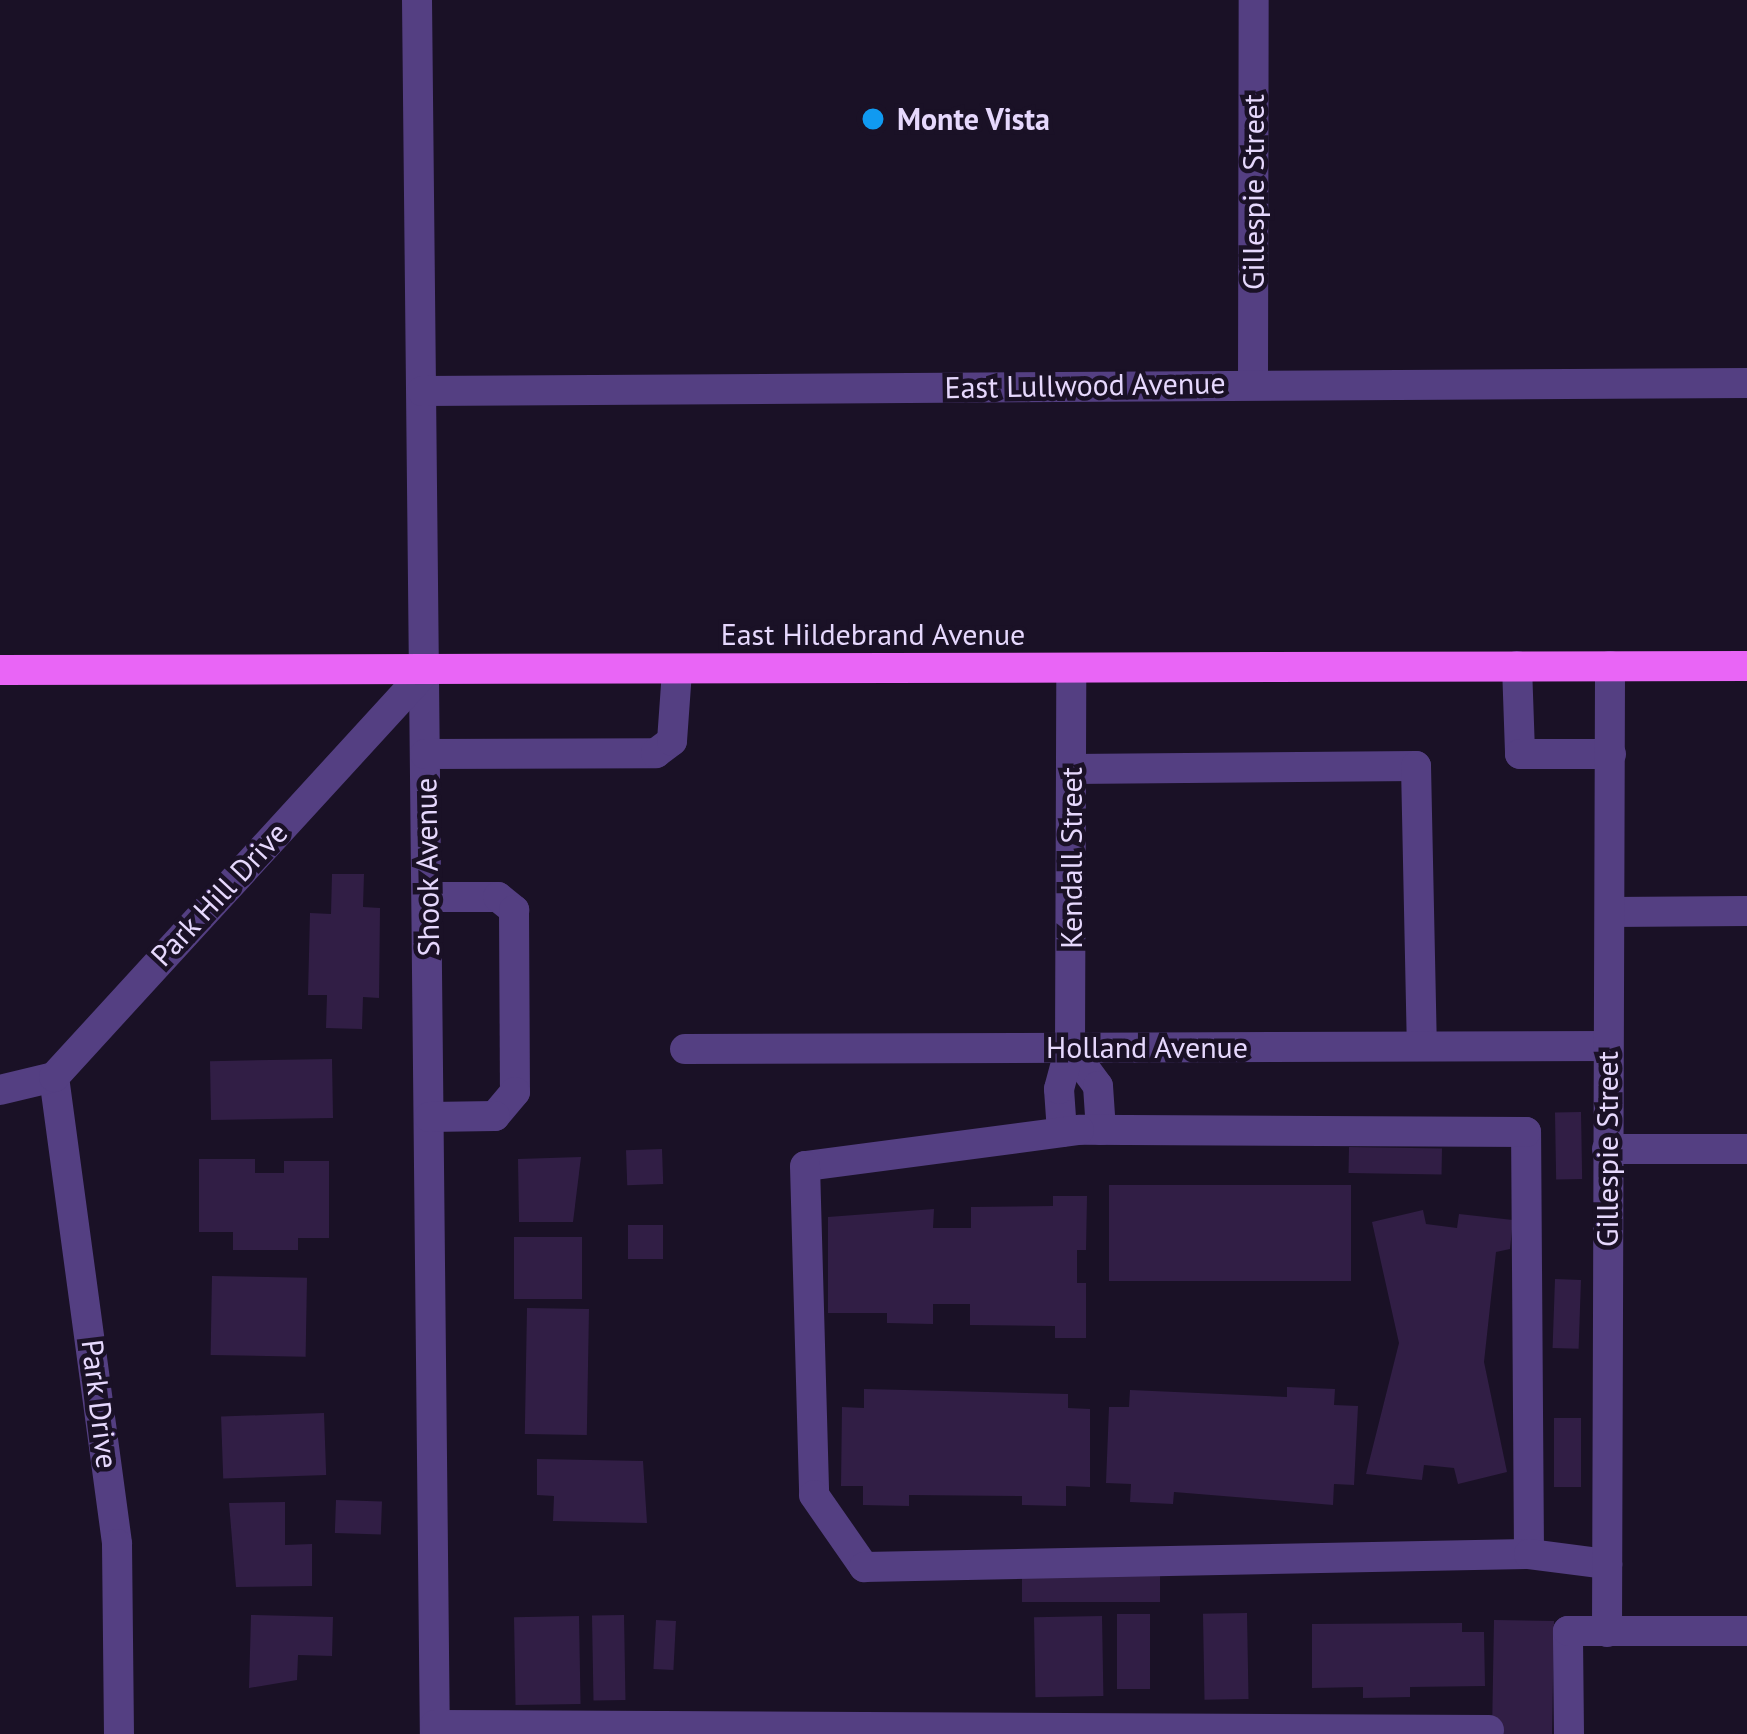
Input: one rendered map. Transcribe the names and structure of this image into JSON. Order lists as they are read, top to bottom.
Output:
{
  "streets": {
    "main road": ["East Hildebrand Avenue"],
    "street": [
      "Gillespie Street",
      "East Lullwood Avenue",
      "Kendall Street",
      "Shook Avenue",
      "Park Hill Drive",
      "Holland Avenue",
      "Park Drive"
    ]
  },
  "crossings": [
    ["Gillespie Street", "East Lullwood Avenue"],
    ["Gillespie Street", "East Hildebrand Avenue"],
    ["Gillespie Street", "Holland Avenue"],
    ["East Lullwood Avenue", "Shook Avenue"],
    ["East Hildebrand Avenue", "Kendall Street"],
    ["East Hildebrand Avenue", "Shook Avenue"],
    ["East Hildebrand Avenue", "Park Hill Drive"],
    ["Kendall Street", "Holland Avenue"],
    ["Shook Avenue", "Park Hill Drive"],
    ["Park Hill Drive", "Park Drive"]
  ],
  "places": ["Monte Vista"]
}
